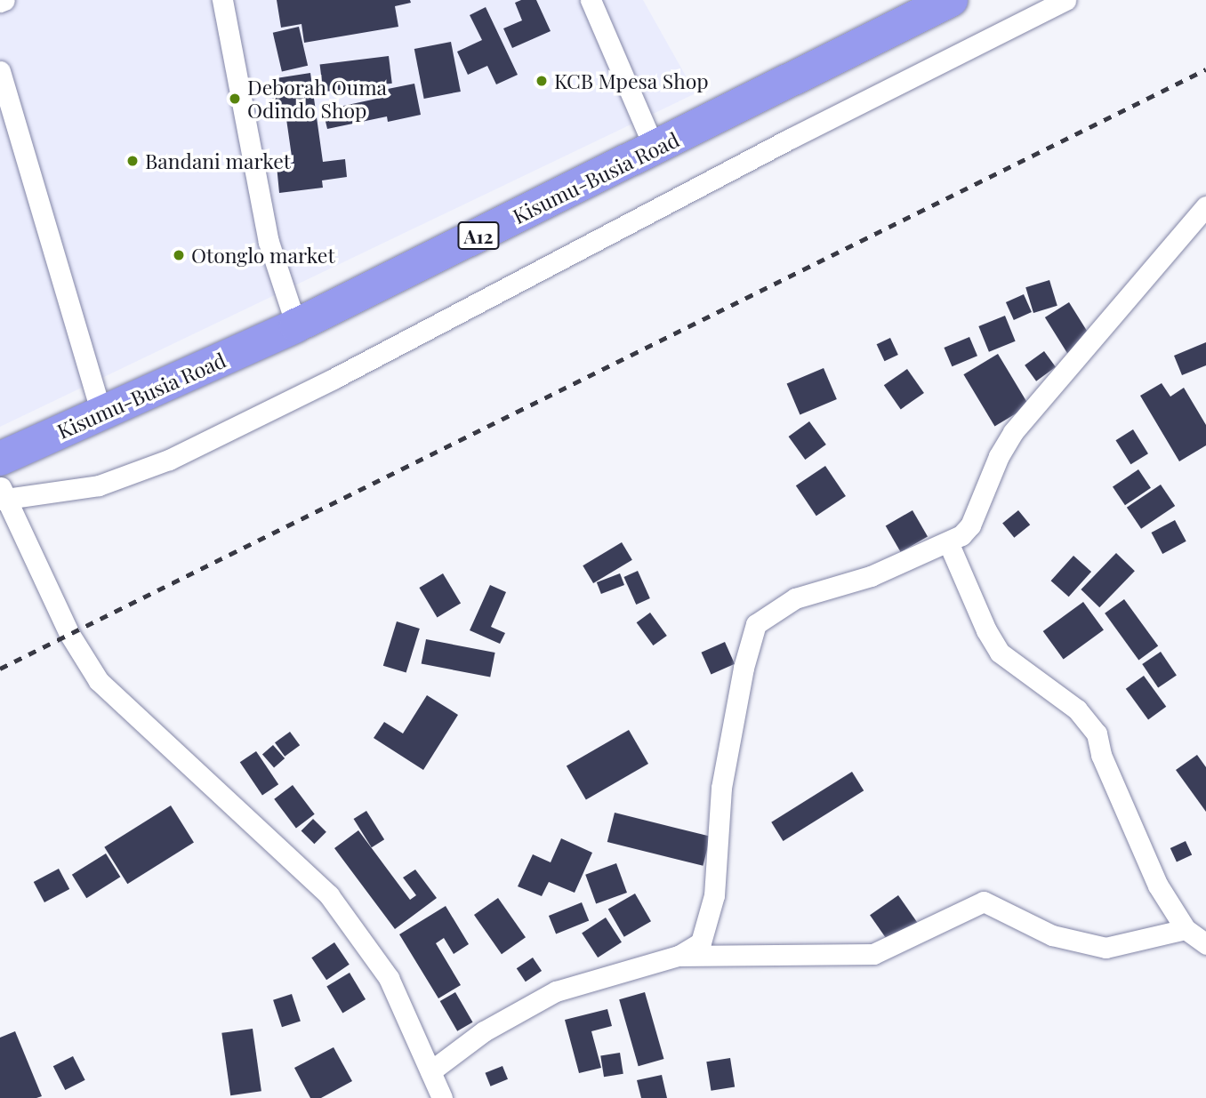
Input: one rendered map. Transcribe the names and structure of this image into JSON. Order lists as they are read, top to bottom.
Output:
{
  "streets": {
    "highway": ["Kisumu-Busia Road", "A12"]
  },
  "places": [
    "KCB Mpesa Shop",
    "Deborah Ouma Odindo Shop",
    "Bandani market",
    "Otonglo market"
  ]
}
